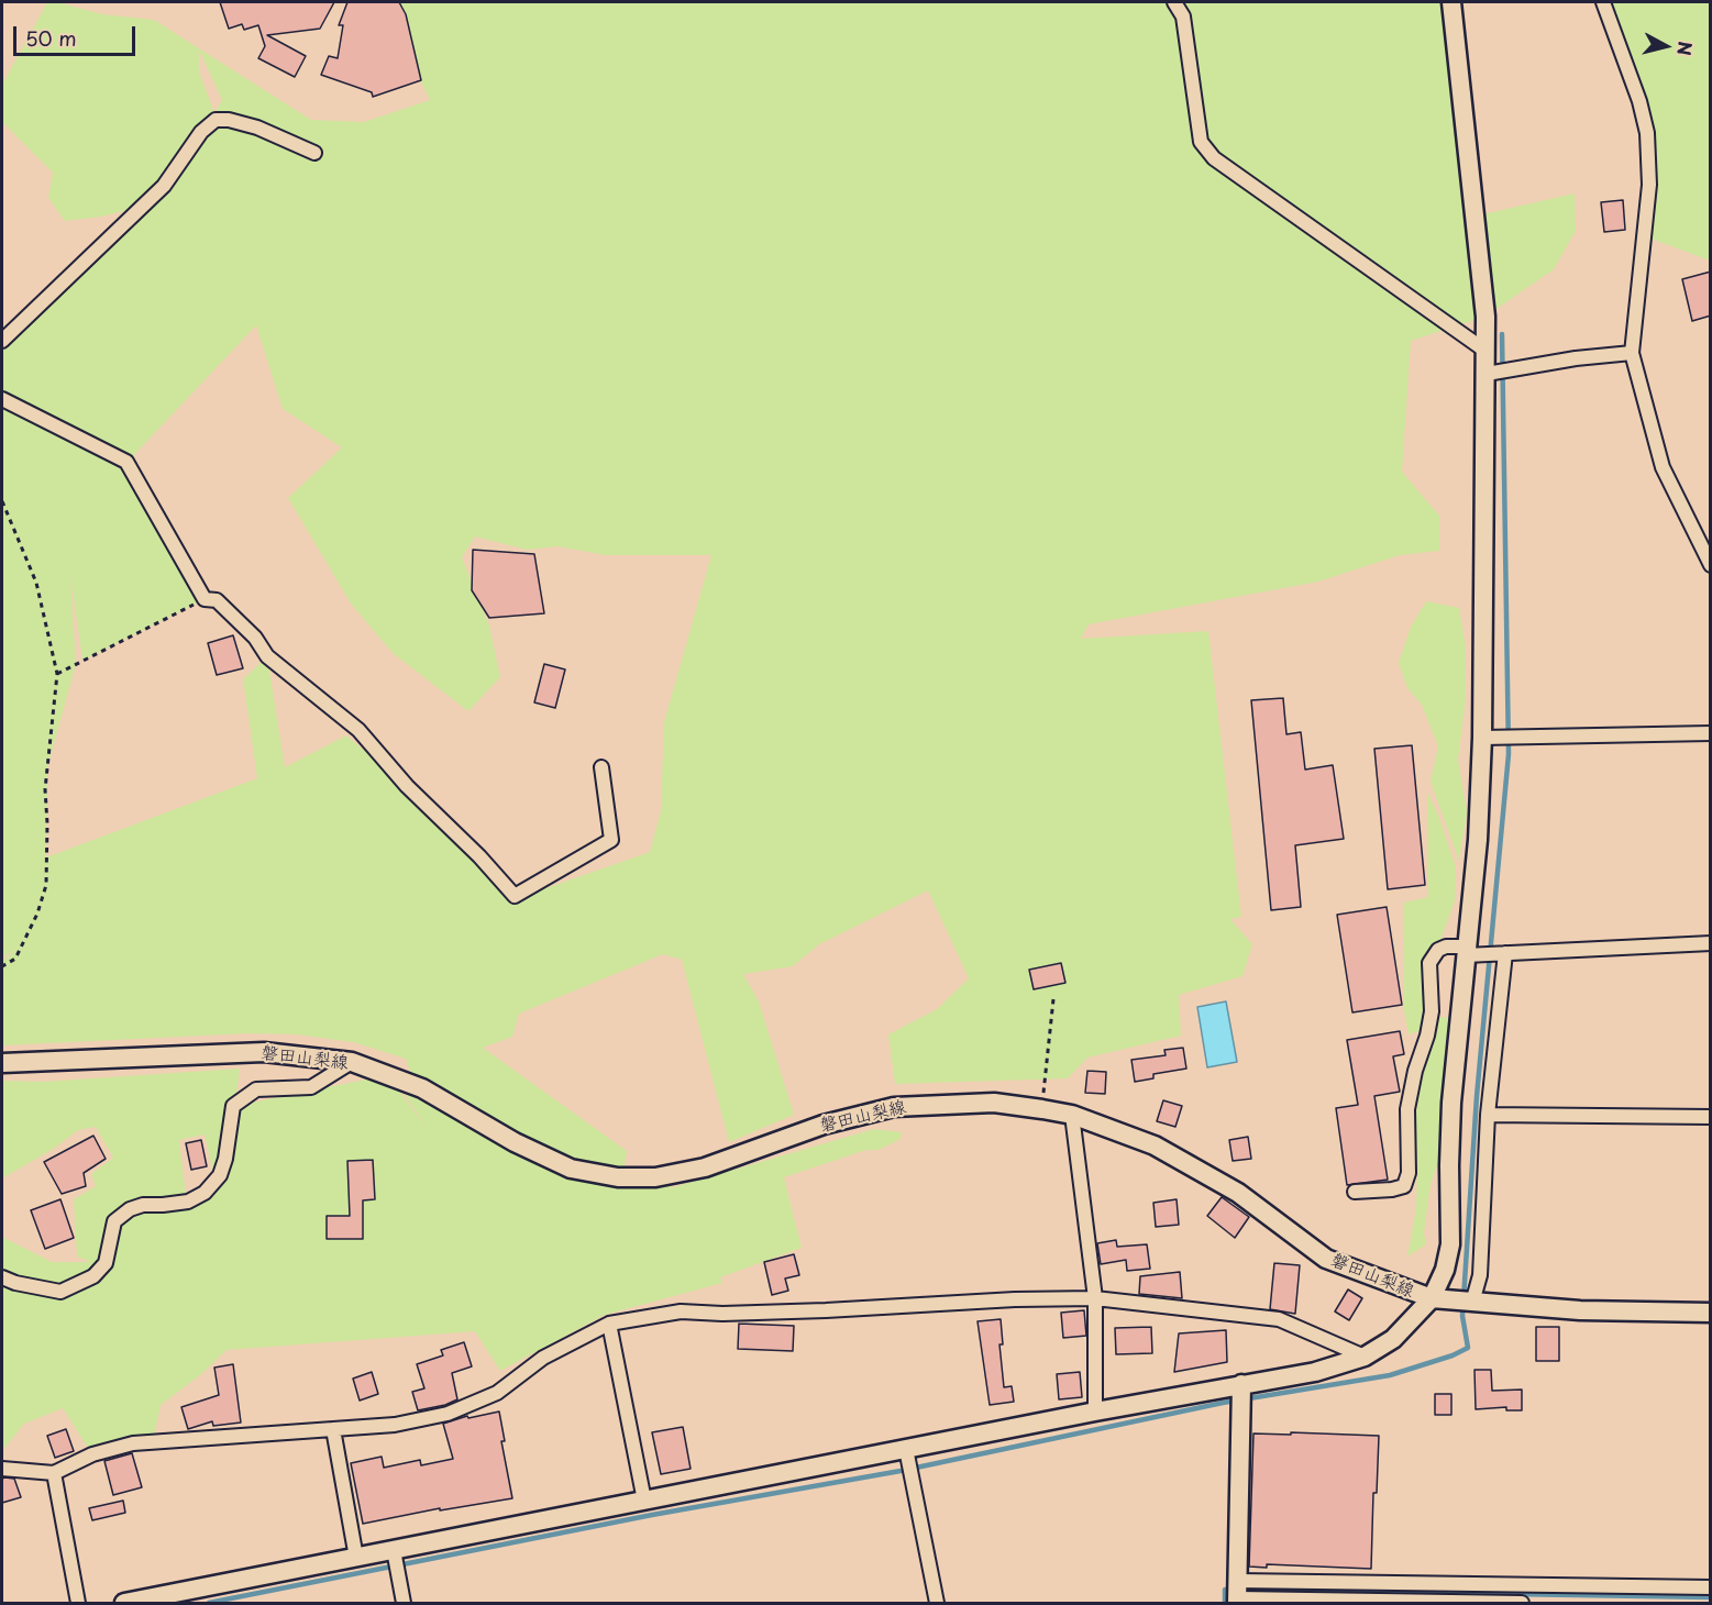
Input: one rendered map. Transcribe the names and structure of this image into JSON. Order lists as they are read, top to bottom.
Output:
{
  "streets": {
    "street": ["磐田山梨線"]
  },
  "scale_bar": "50 m",
  "north": "right"
}
